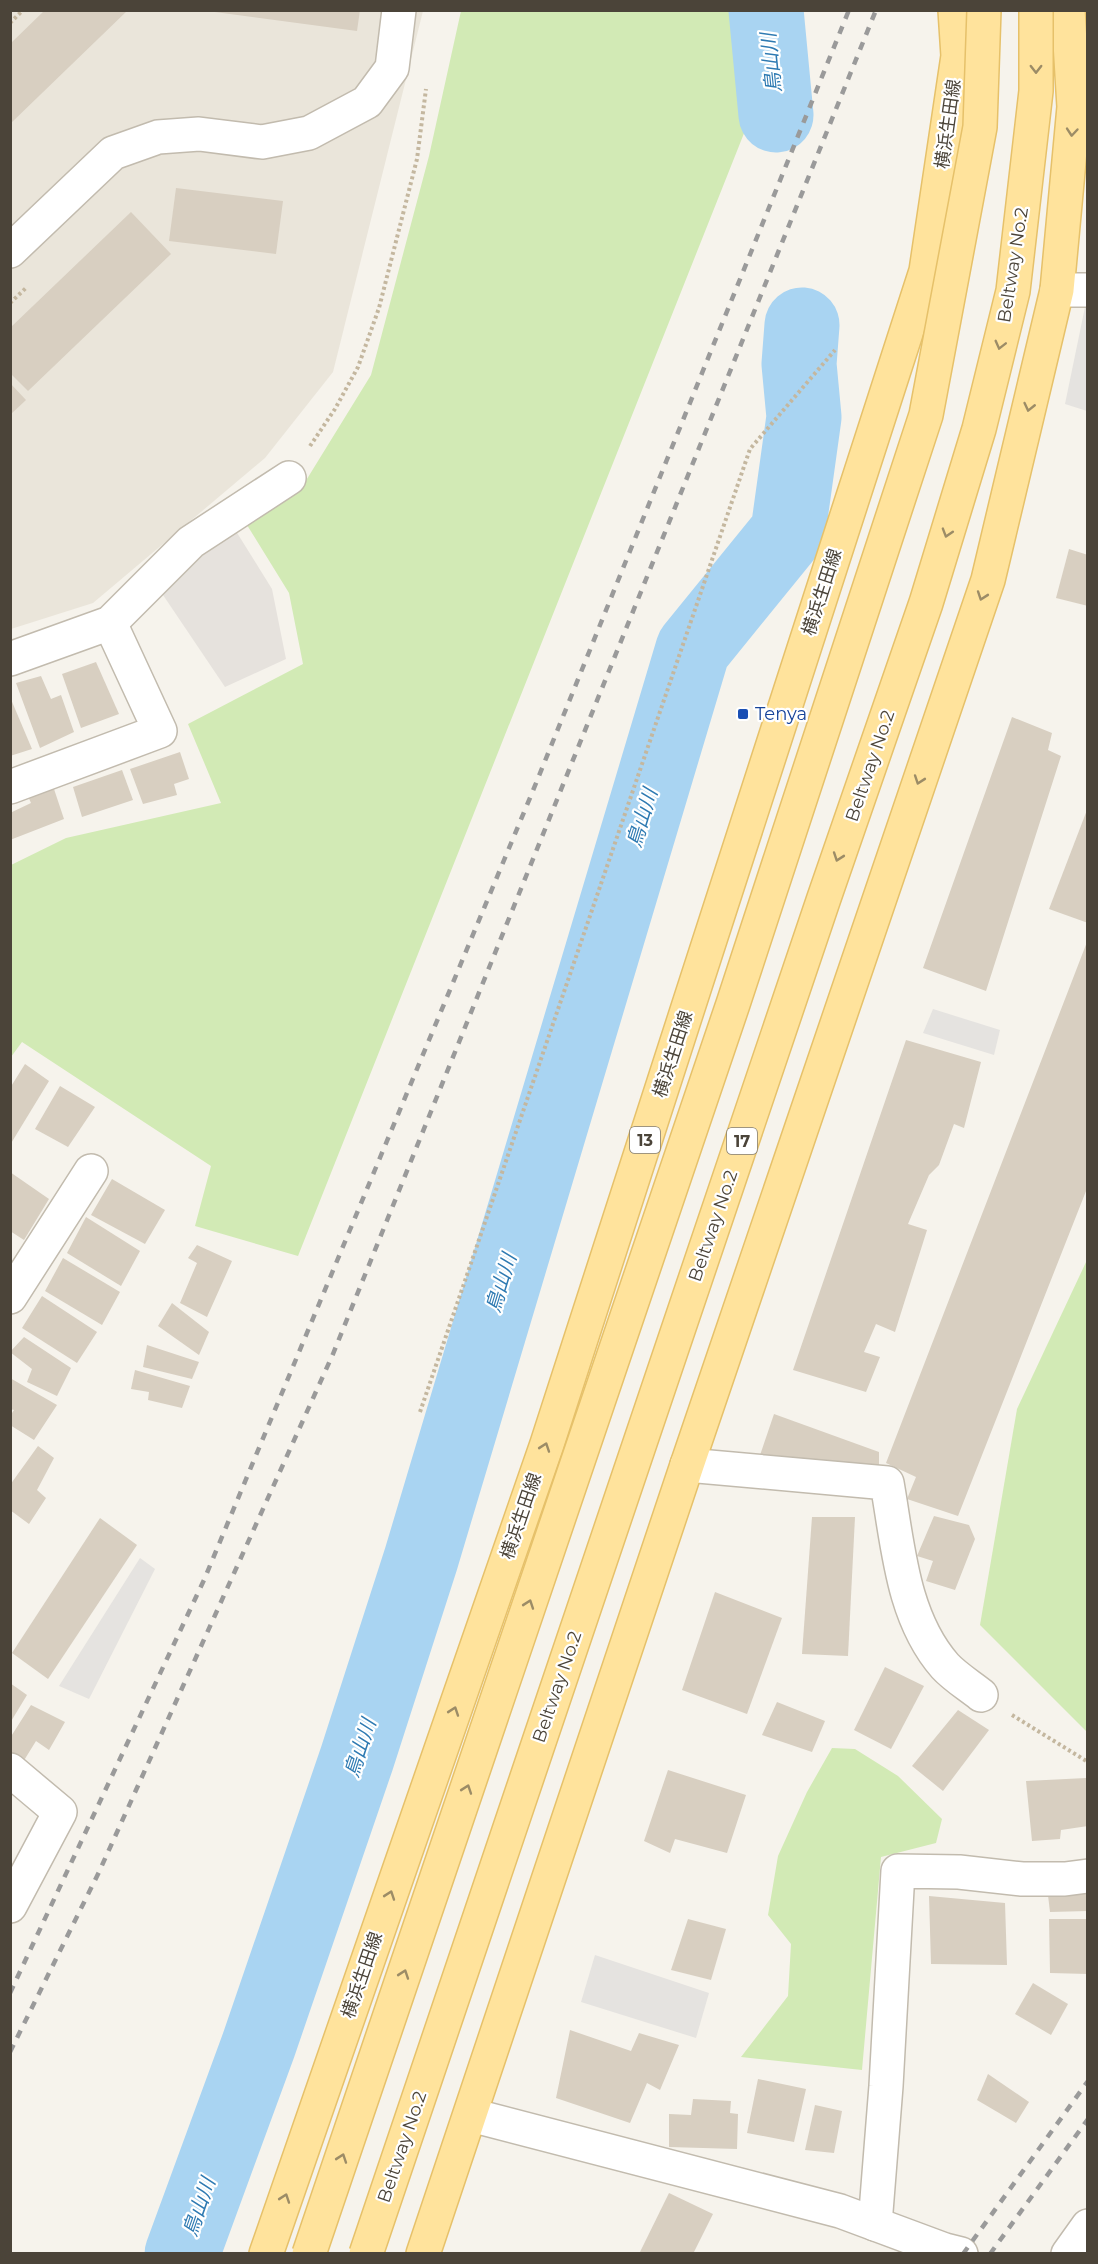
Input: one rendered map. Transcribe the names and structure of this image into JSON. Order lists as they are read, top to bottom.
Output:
{
  "streets": {
    "main road": [
      "横浜生田線",
      "Beltway No.2",
      "13",
      "17"
    ]
  },
  "water": ["鳥山川"],
  "places": {
    "transit": ["Tenya"]
  }
}
